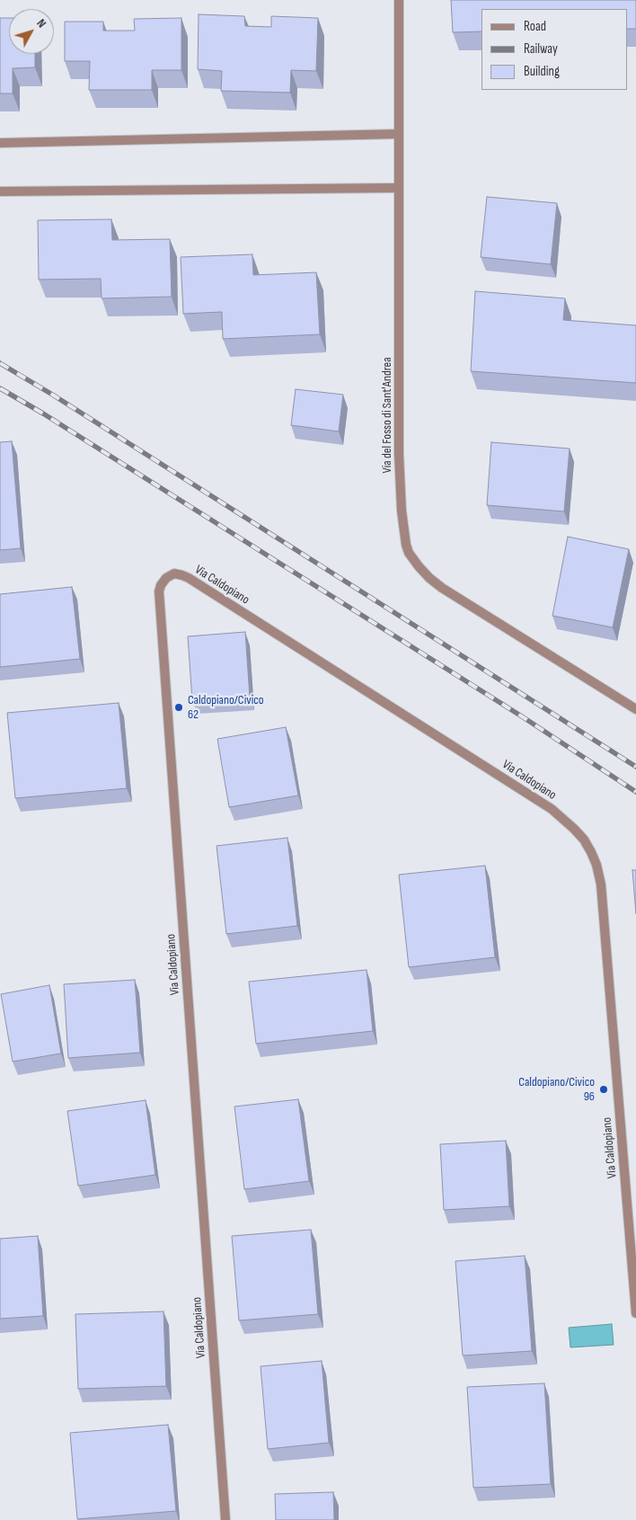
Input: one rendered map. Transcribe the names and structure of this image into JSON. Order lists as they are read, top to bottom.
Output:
{
  "streets": {
    "street": ["Via del Fosso di Sant'Andrea", "Via Caldopiano"]
  },
  "places": ["Caldopiano/Civico 62", "Caldopiano/Civico 96"],
  "legend": ["Road", "Railway", "Building"],
  "north": "top right"
}
